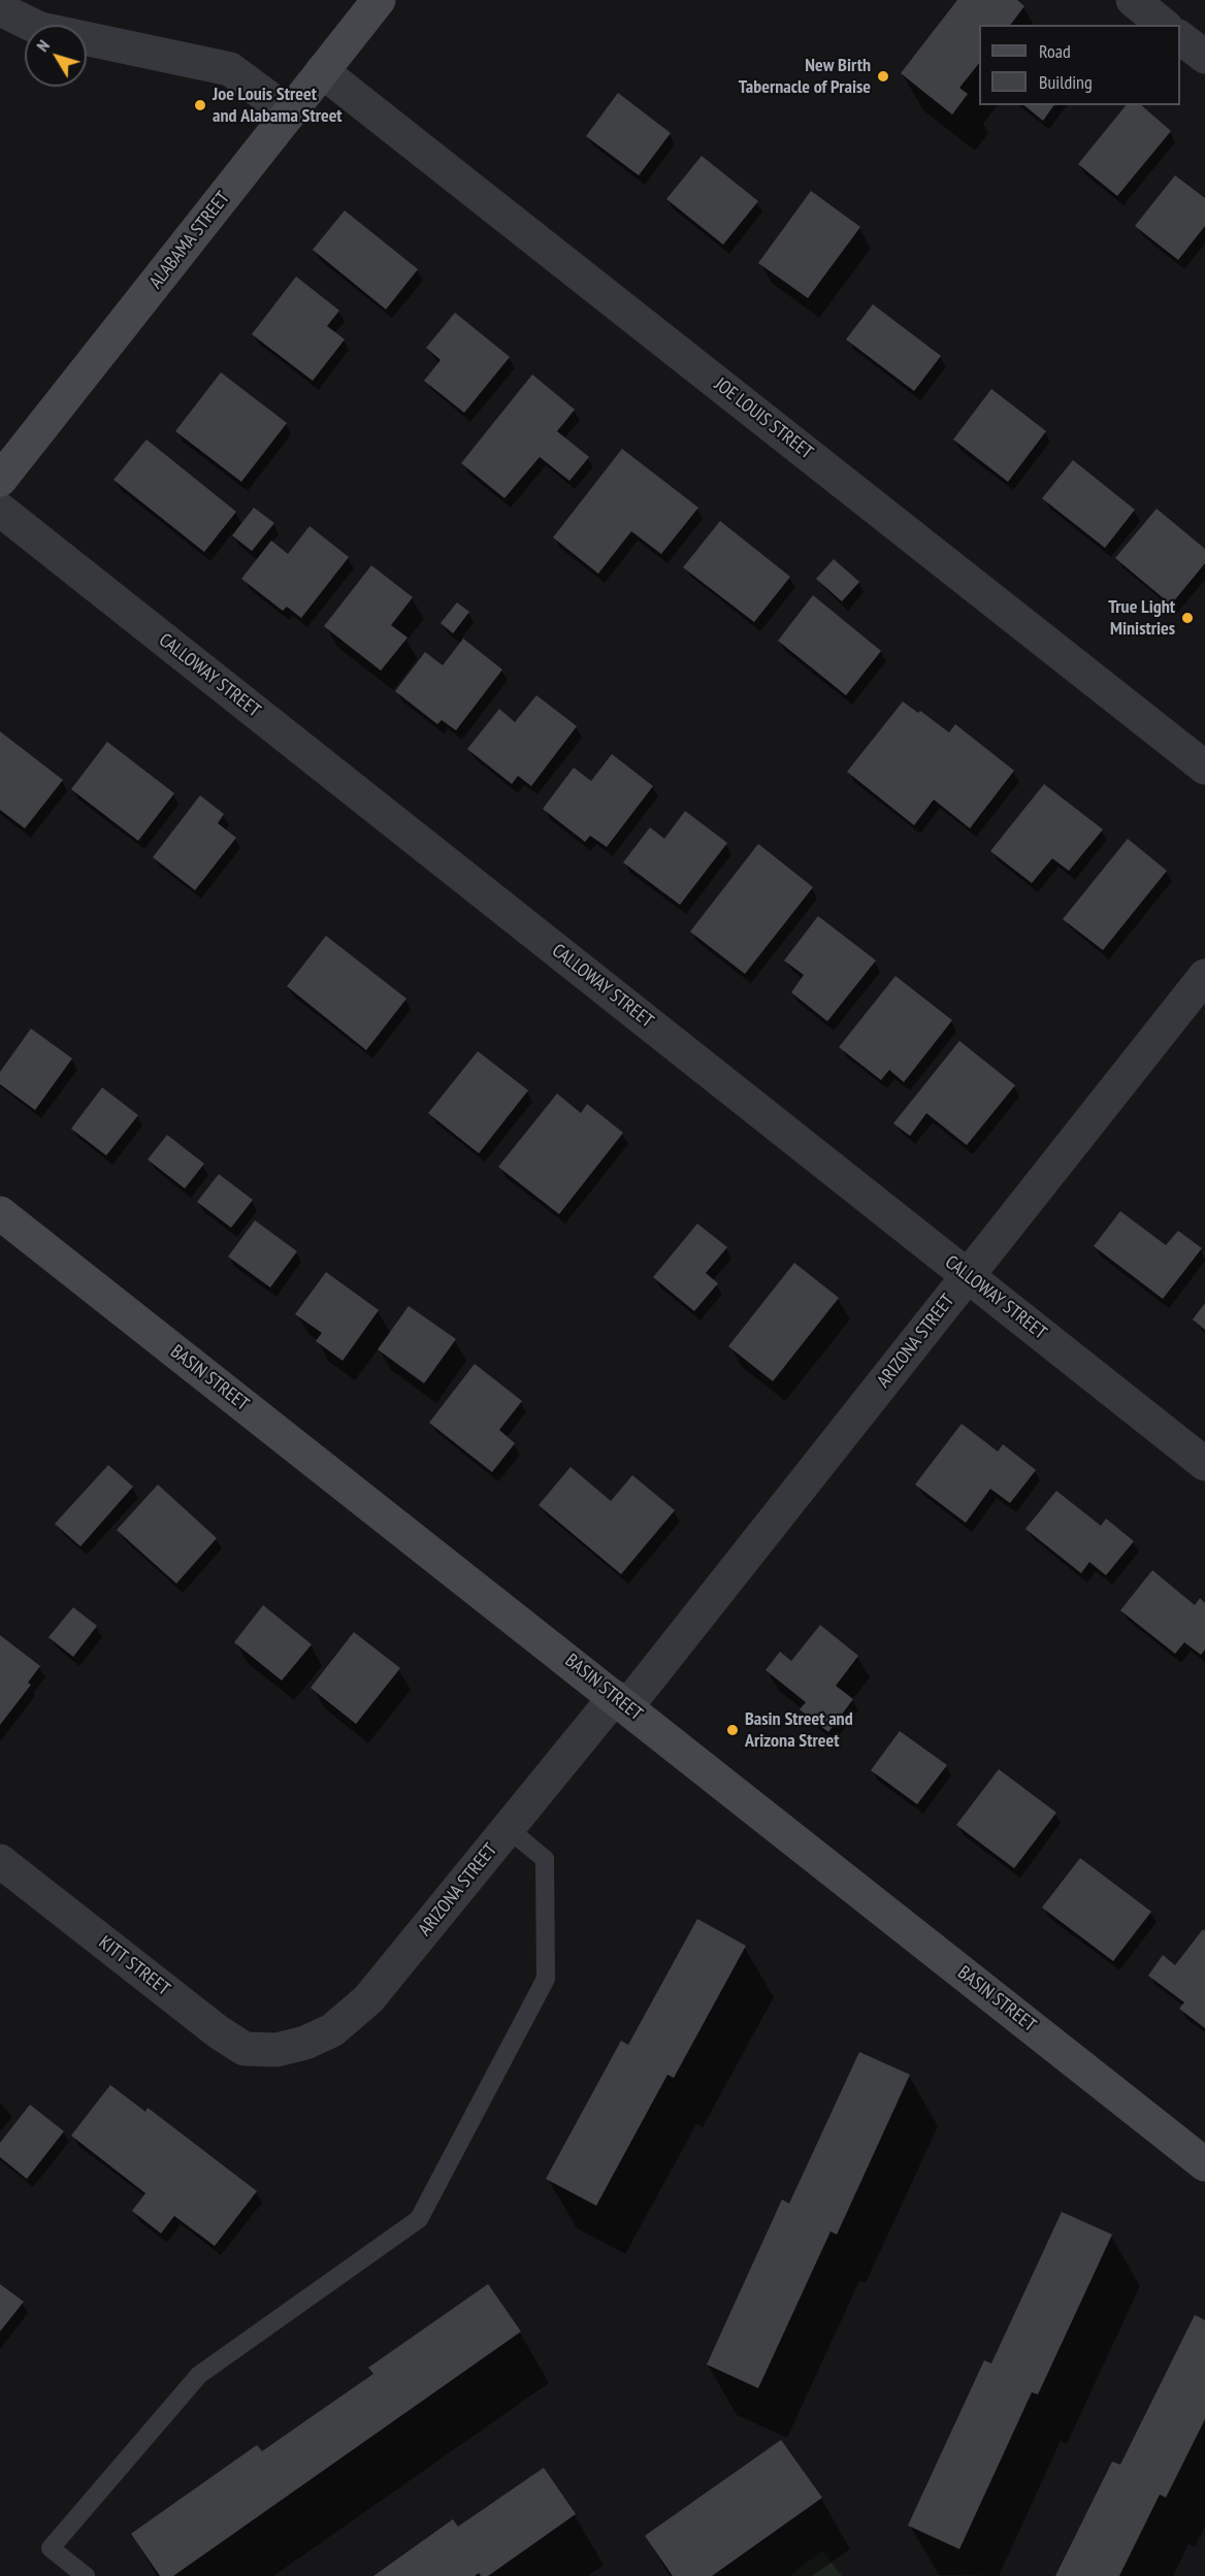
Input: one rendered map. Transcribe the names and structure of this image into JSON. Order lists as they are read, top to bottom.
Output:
{
  "streets": {
    "street": [
      "ALABAMA STREET",
      "JOE LOUIS STREET",
      "CALLOWAY STREET",
      "ARIZONA STREET",
      "BASIN STREET",
      "KITT STREET"
    ]
  },
  "crossings": [
    ["ALABAMA STREET", "JOE LOUIS STREET"],
    ["CALLOWAY STREET", "ARIZONA STREET"],
    ["ARIZONA STREET", "BASIN STREET"],
    ["ARIZONA STREET", "KITT STREET"]
  ],
  "places": [
    "New Birth Tabernacle of Praise",
    "Joe Louis Street and Alabama Street",
    "True Light Ministries",
    "Basin Street and Arizona Street"
  ],
  "legend": ["Road", "Building"],
  "north": "top left"
}
